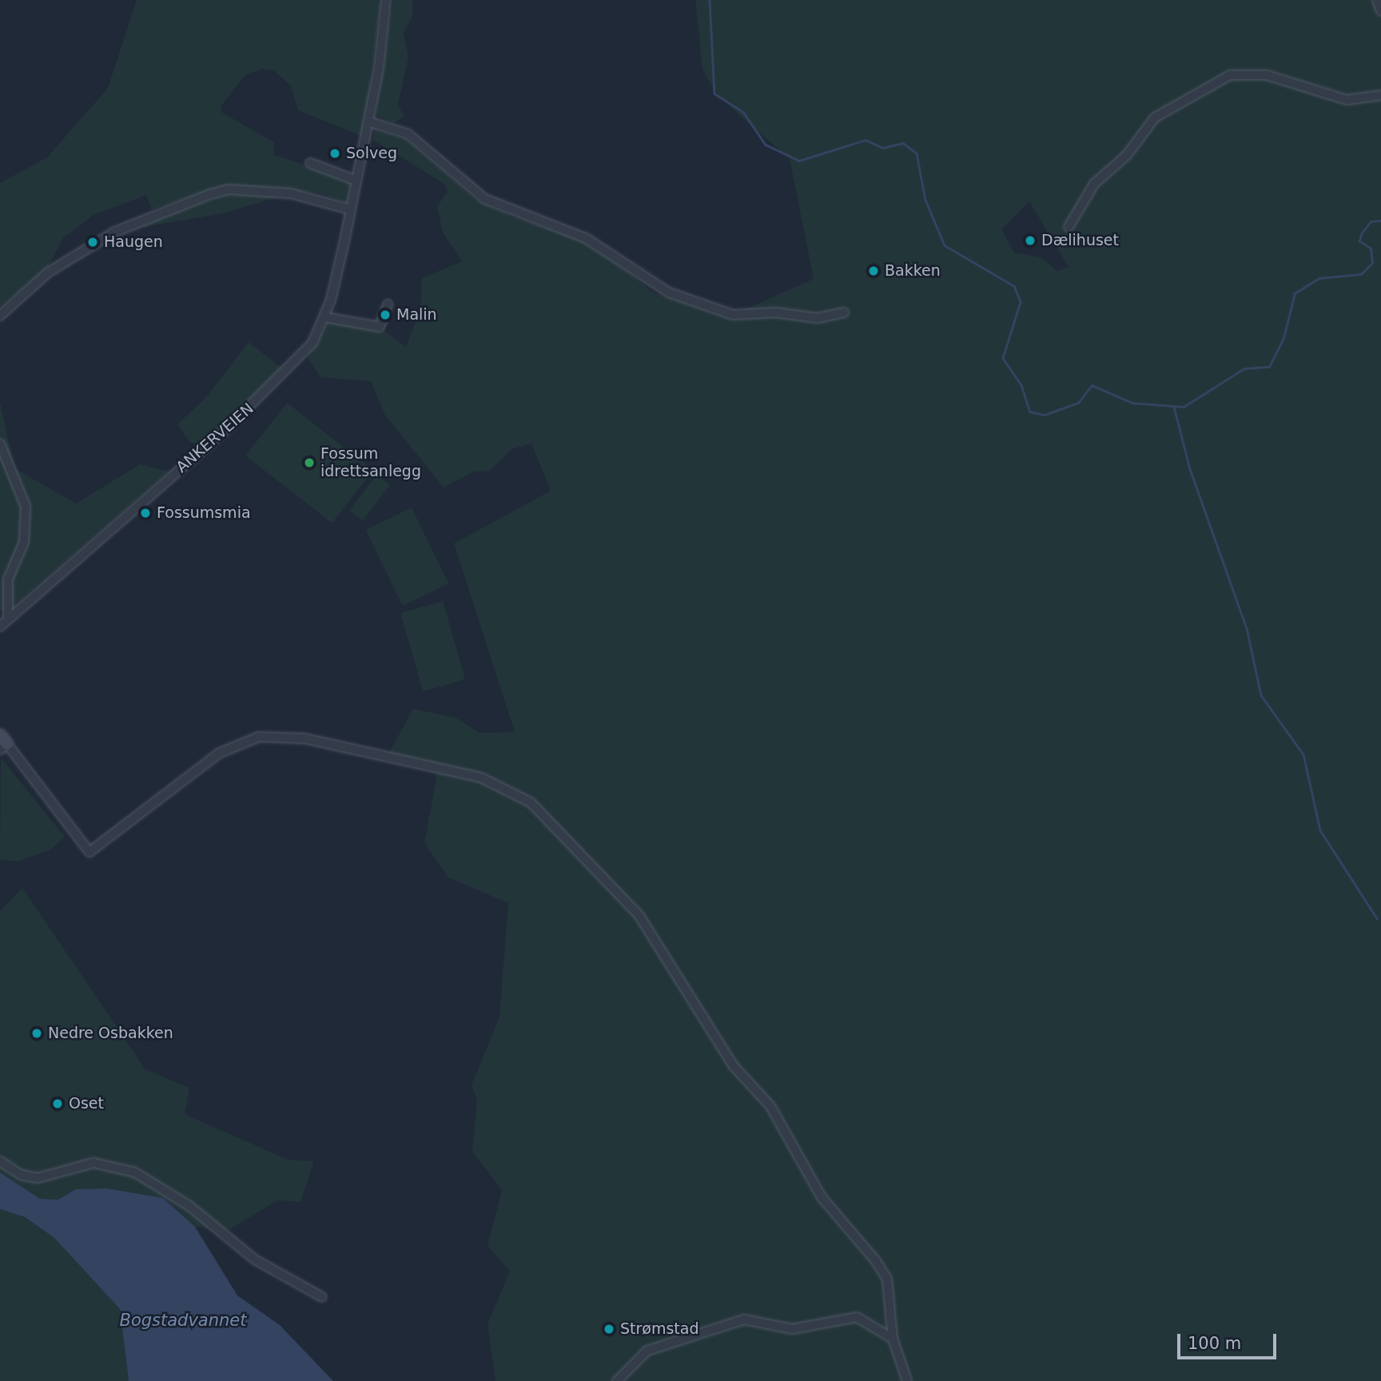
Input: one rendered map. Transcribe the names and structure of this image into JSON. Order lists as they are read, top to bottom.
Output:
{
  "streets": {
    "street": ["ANKERVEIEN"]
  },
  "water": ["Bogstadvannet"],
  "places": [
    "Solveg",
    "Dælihuset",
    "Haugen",
    "Bakken",
    "Malin",
    "Fossum idrettsanlegg",
    "Fossumsmia",
    "Nedre Osbakken",
    "Oset",
    "Strømstad"
  ],
  "scale_bar": "100 m"
}
